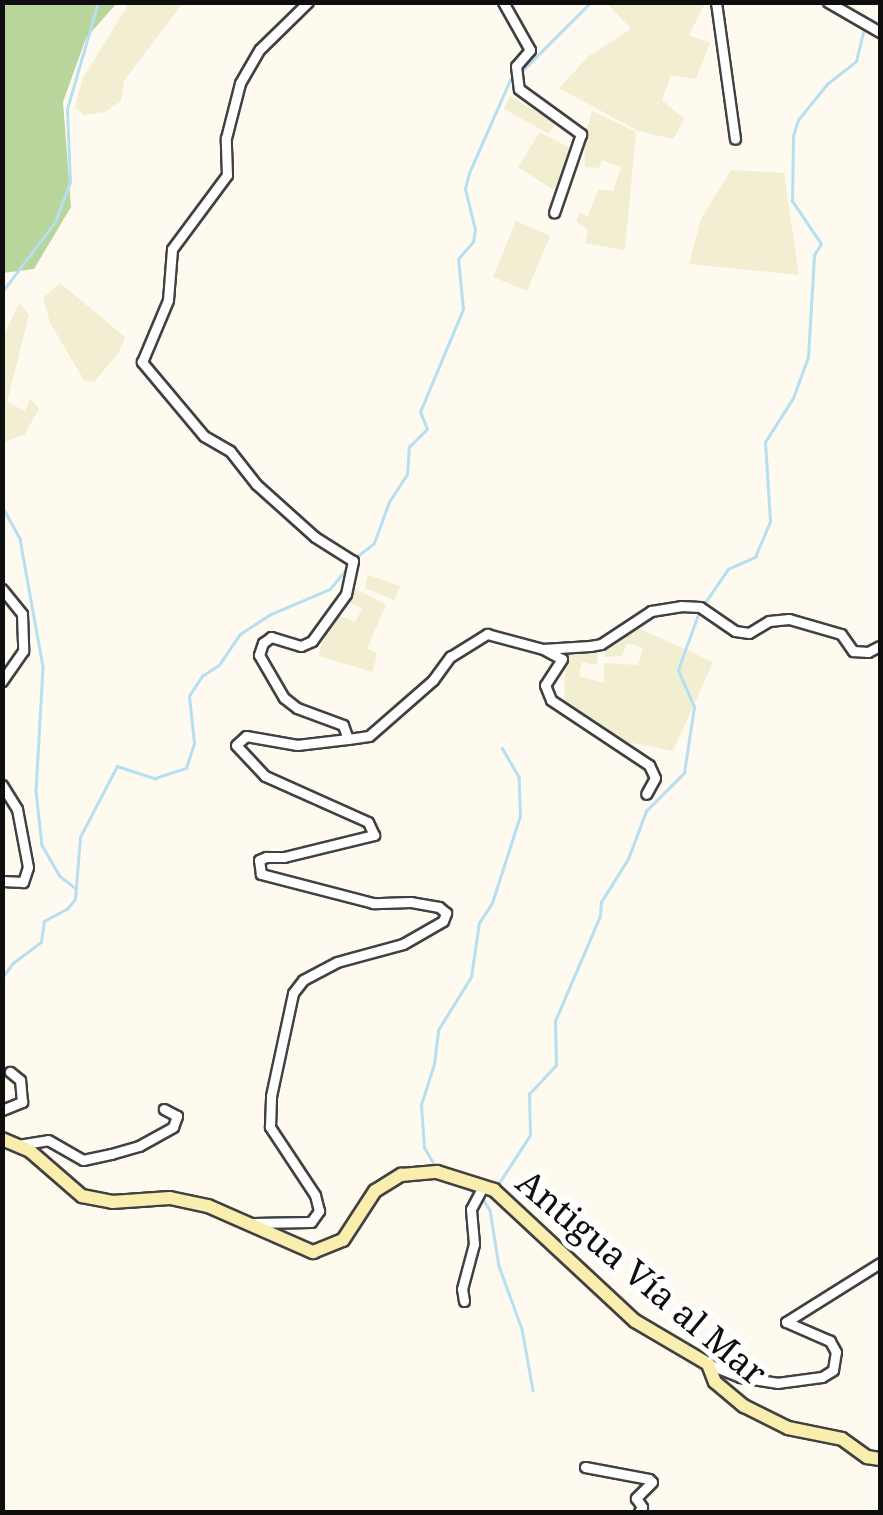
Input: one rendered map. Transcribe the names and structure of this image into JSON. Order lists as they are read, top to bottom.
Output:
{
  "streets": {
    "main road": ["Antigua Vía al Mar"]
  }
}
